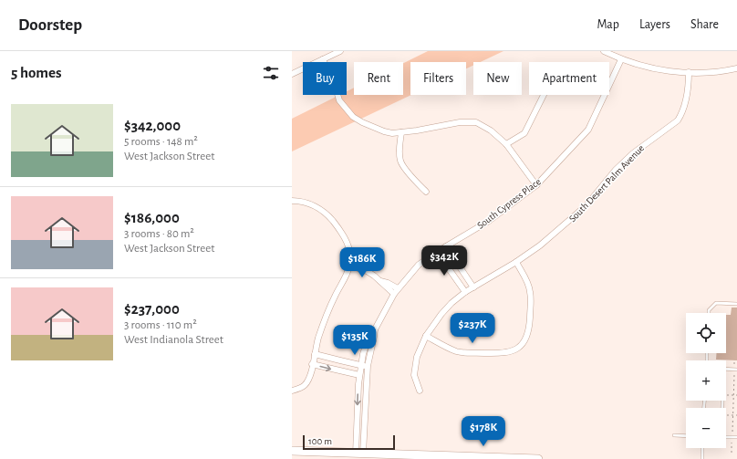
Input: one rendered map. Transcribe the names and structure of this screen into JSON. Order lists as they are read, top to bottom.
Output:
{
  "streets": {
    "street": ["South Desert Palm Avenue", "South Cypress Place"]
  },
  "scale_bar": "100 m",
  "page": {
    "header": "Doorstep",
    "nav": ["Map", "Layers", "Share"],
    "heading": "5 homes",
    "chip": [
      "Buy",
      "Rent",
      "Filters",
      "New",
      "Apartment"
    ],
    "list": [
      {
        "name": "$342,000",
        "note": "5 rooms · 148 m² · West Jackson Street"
      },
      {
        "name": "$186,000",
        "note": "3 rooms · 80 m² · West Jackson Street"
      },
      {
        "name": "$237,000",
        "note": "3 rooms · 110 m² · West Indianola Street"
      }
    ],
    "price": [
      "$342K",
      "$186K",
      "$237K",
      "$135K",
      "$178K"
    ],
    "map_buttons": ["+", "−"],
    "scale": "100 m"
  }
}
